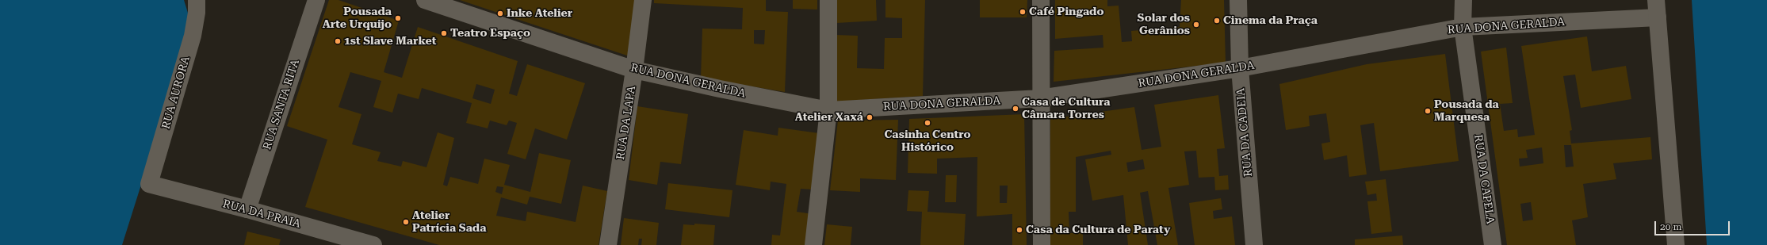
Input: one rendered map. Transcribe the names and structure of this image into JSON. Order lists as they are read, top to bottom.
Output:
{
  "streets": {
    "street": [
      "RUA DONA GERALDA",
      "RUA AURORA",
      "RUA SANTA RITA",
      "RUA DA LAPA",
      "RUA DA CADEIA",
      "RUA DA CAPELA",
      "RUA DA PRAIA"
    ]
  },
  "crossings": [
    ["RUA DONA GERALDA", "RUA DA LAPA"],
    ["RUA DONA GERALDA", "RUA DA CADEIA"],
    ["RUA DONA GERALDA", "RUA DA CAPELA"],
    ["RUA AURORA", "RUA DA PRAIA"],
    ["RUA SANTA RITA", "RUA DA PRAIA"]
  ],
  "places": [
    "Café Pingado",
    "Inke Atelier",
    "Pousada Arte Urquijo",
    "Cinema da Praça",
    "Solar dos Gerânios",
    "Teatro Espaço",
    "1st Slave Market",
    "Casa de Cultura Câmara Torres",
    "Pousada da Marquesa",
    "Atelier Xaxá",
    "Casinha Centro Histórico",
    "Atelier Patrícia Sada",
    "Casa da Cultura de Paraty"
  ],
  "scale_bar": "20 m"
}
